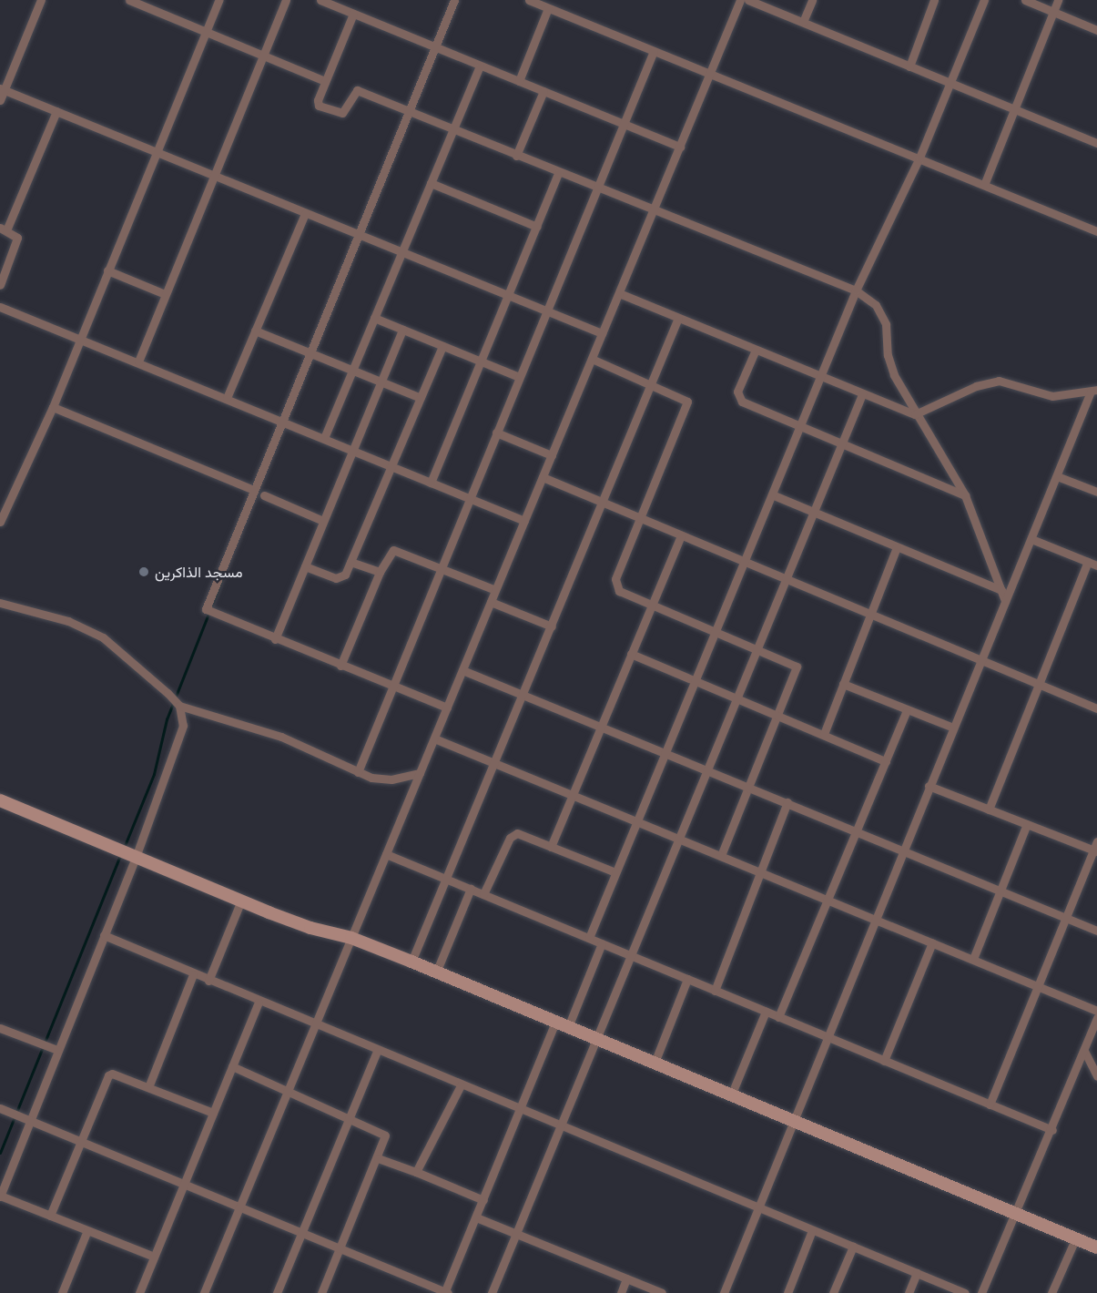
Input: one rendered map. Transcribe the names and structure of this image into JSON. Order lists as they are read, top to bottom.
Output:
{
  "places": ["مسجد الذاكرين"]
}
